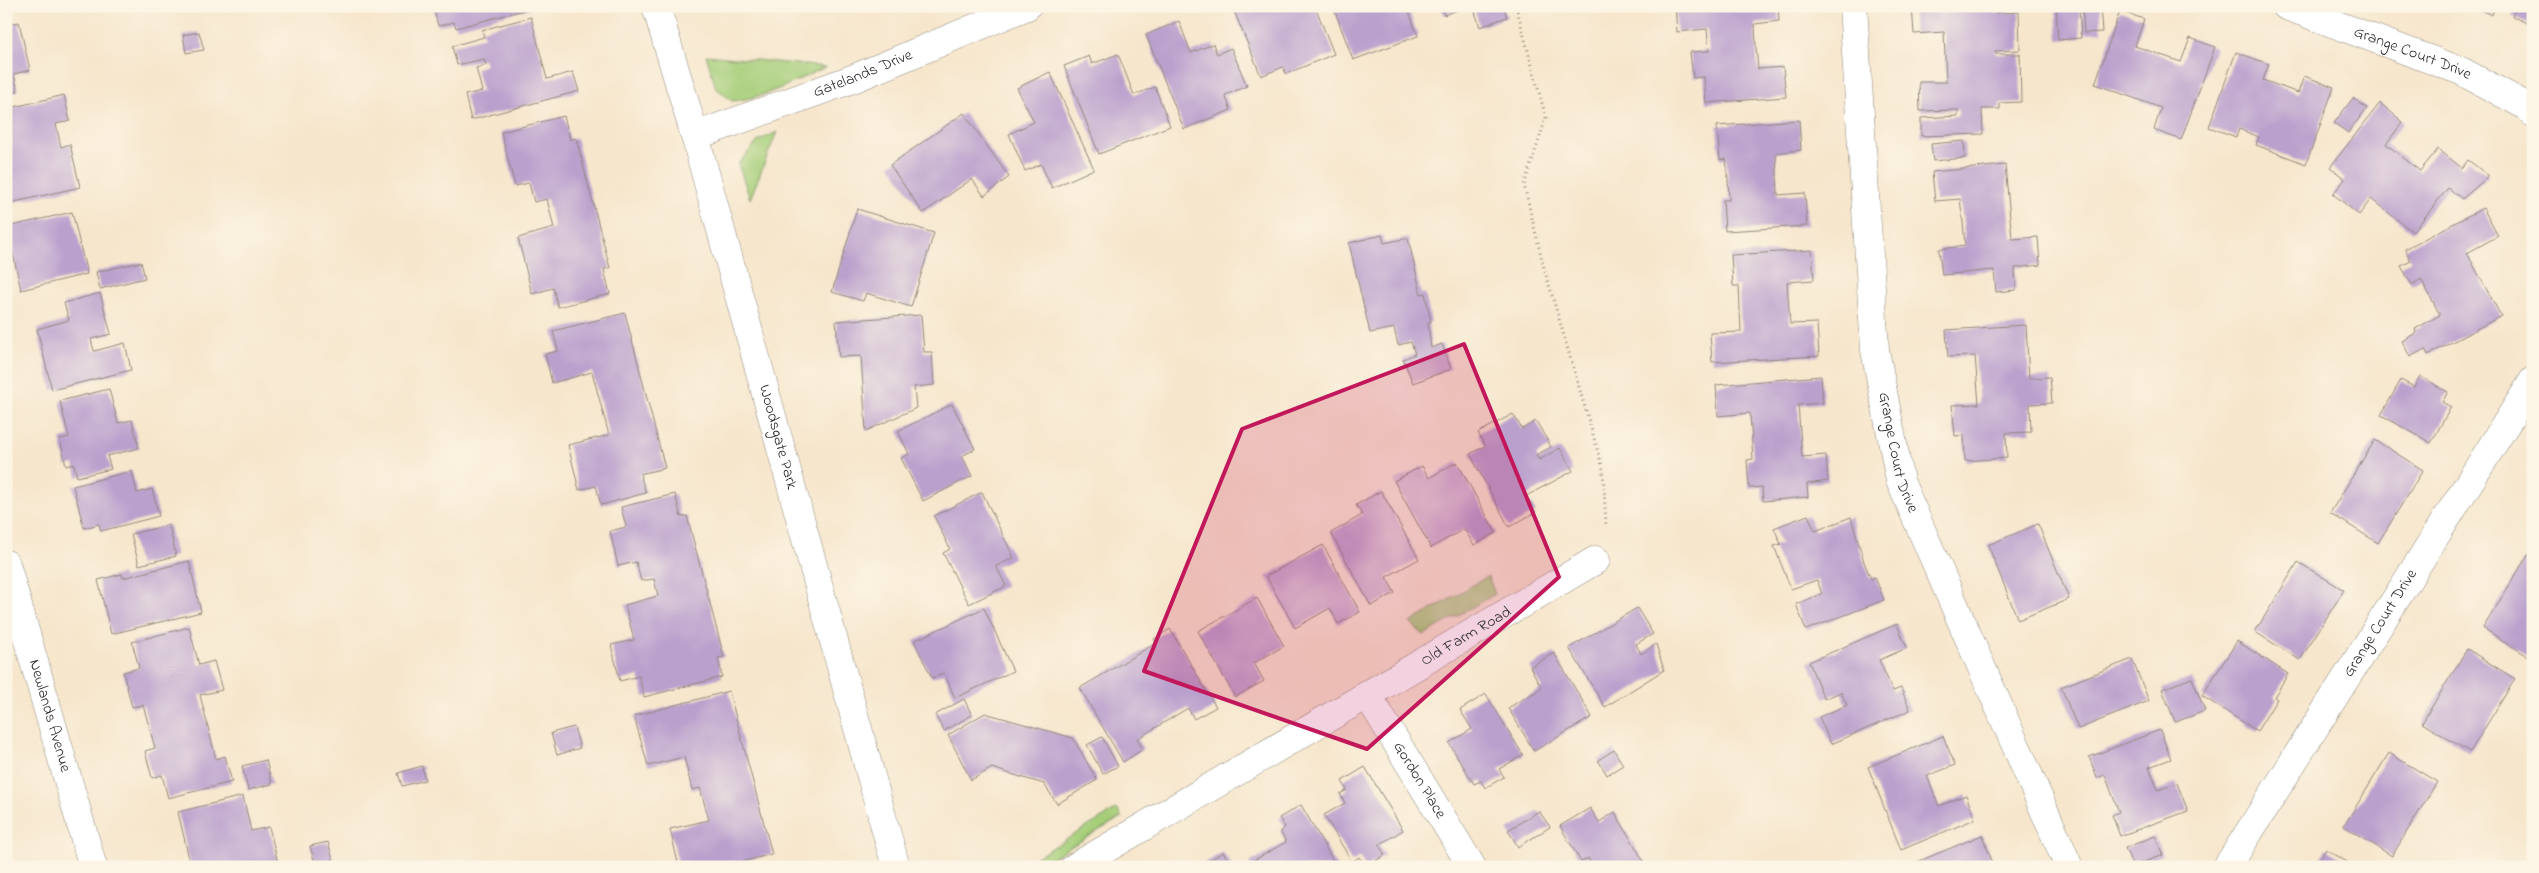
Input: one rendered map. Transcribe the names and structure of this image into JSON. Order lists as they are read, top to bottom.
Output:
{
  "streets": {
    "street": [
      "Grange Court Drive",
      "Gatelands Drive",
      "Woodsgate Park",
      "Old Farm Road",
      "Newlands Avenue",
      "Gordon Place"
    ]
  },
  "crossings": [
    ["Gatelands Drive", "Woodsgate Park"],
    ["Old Farm Road", "Gordon Place"]
  ]
}
